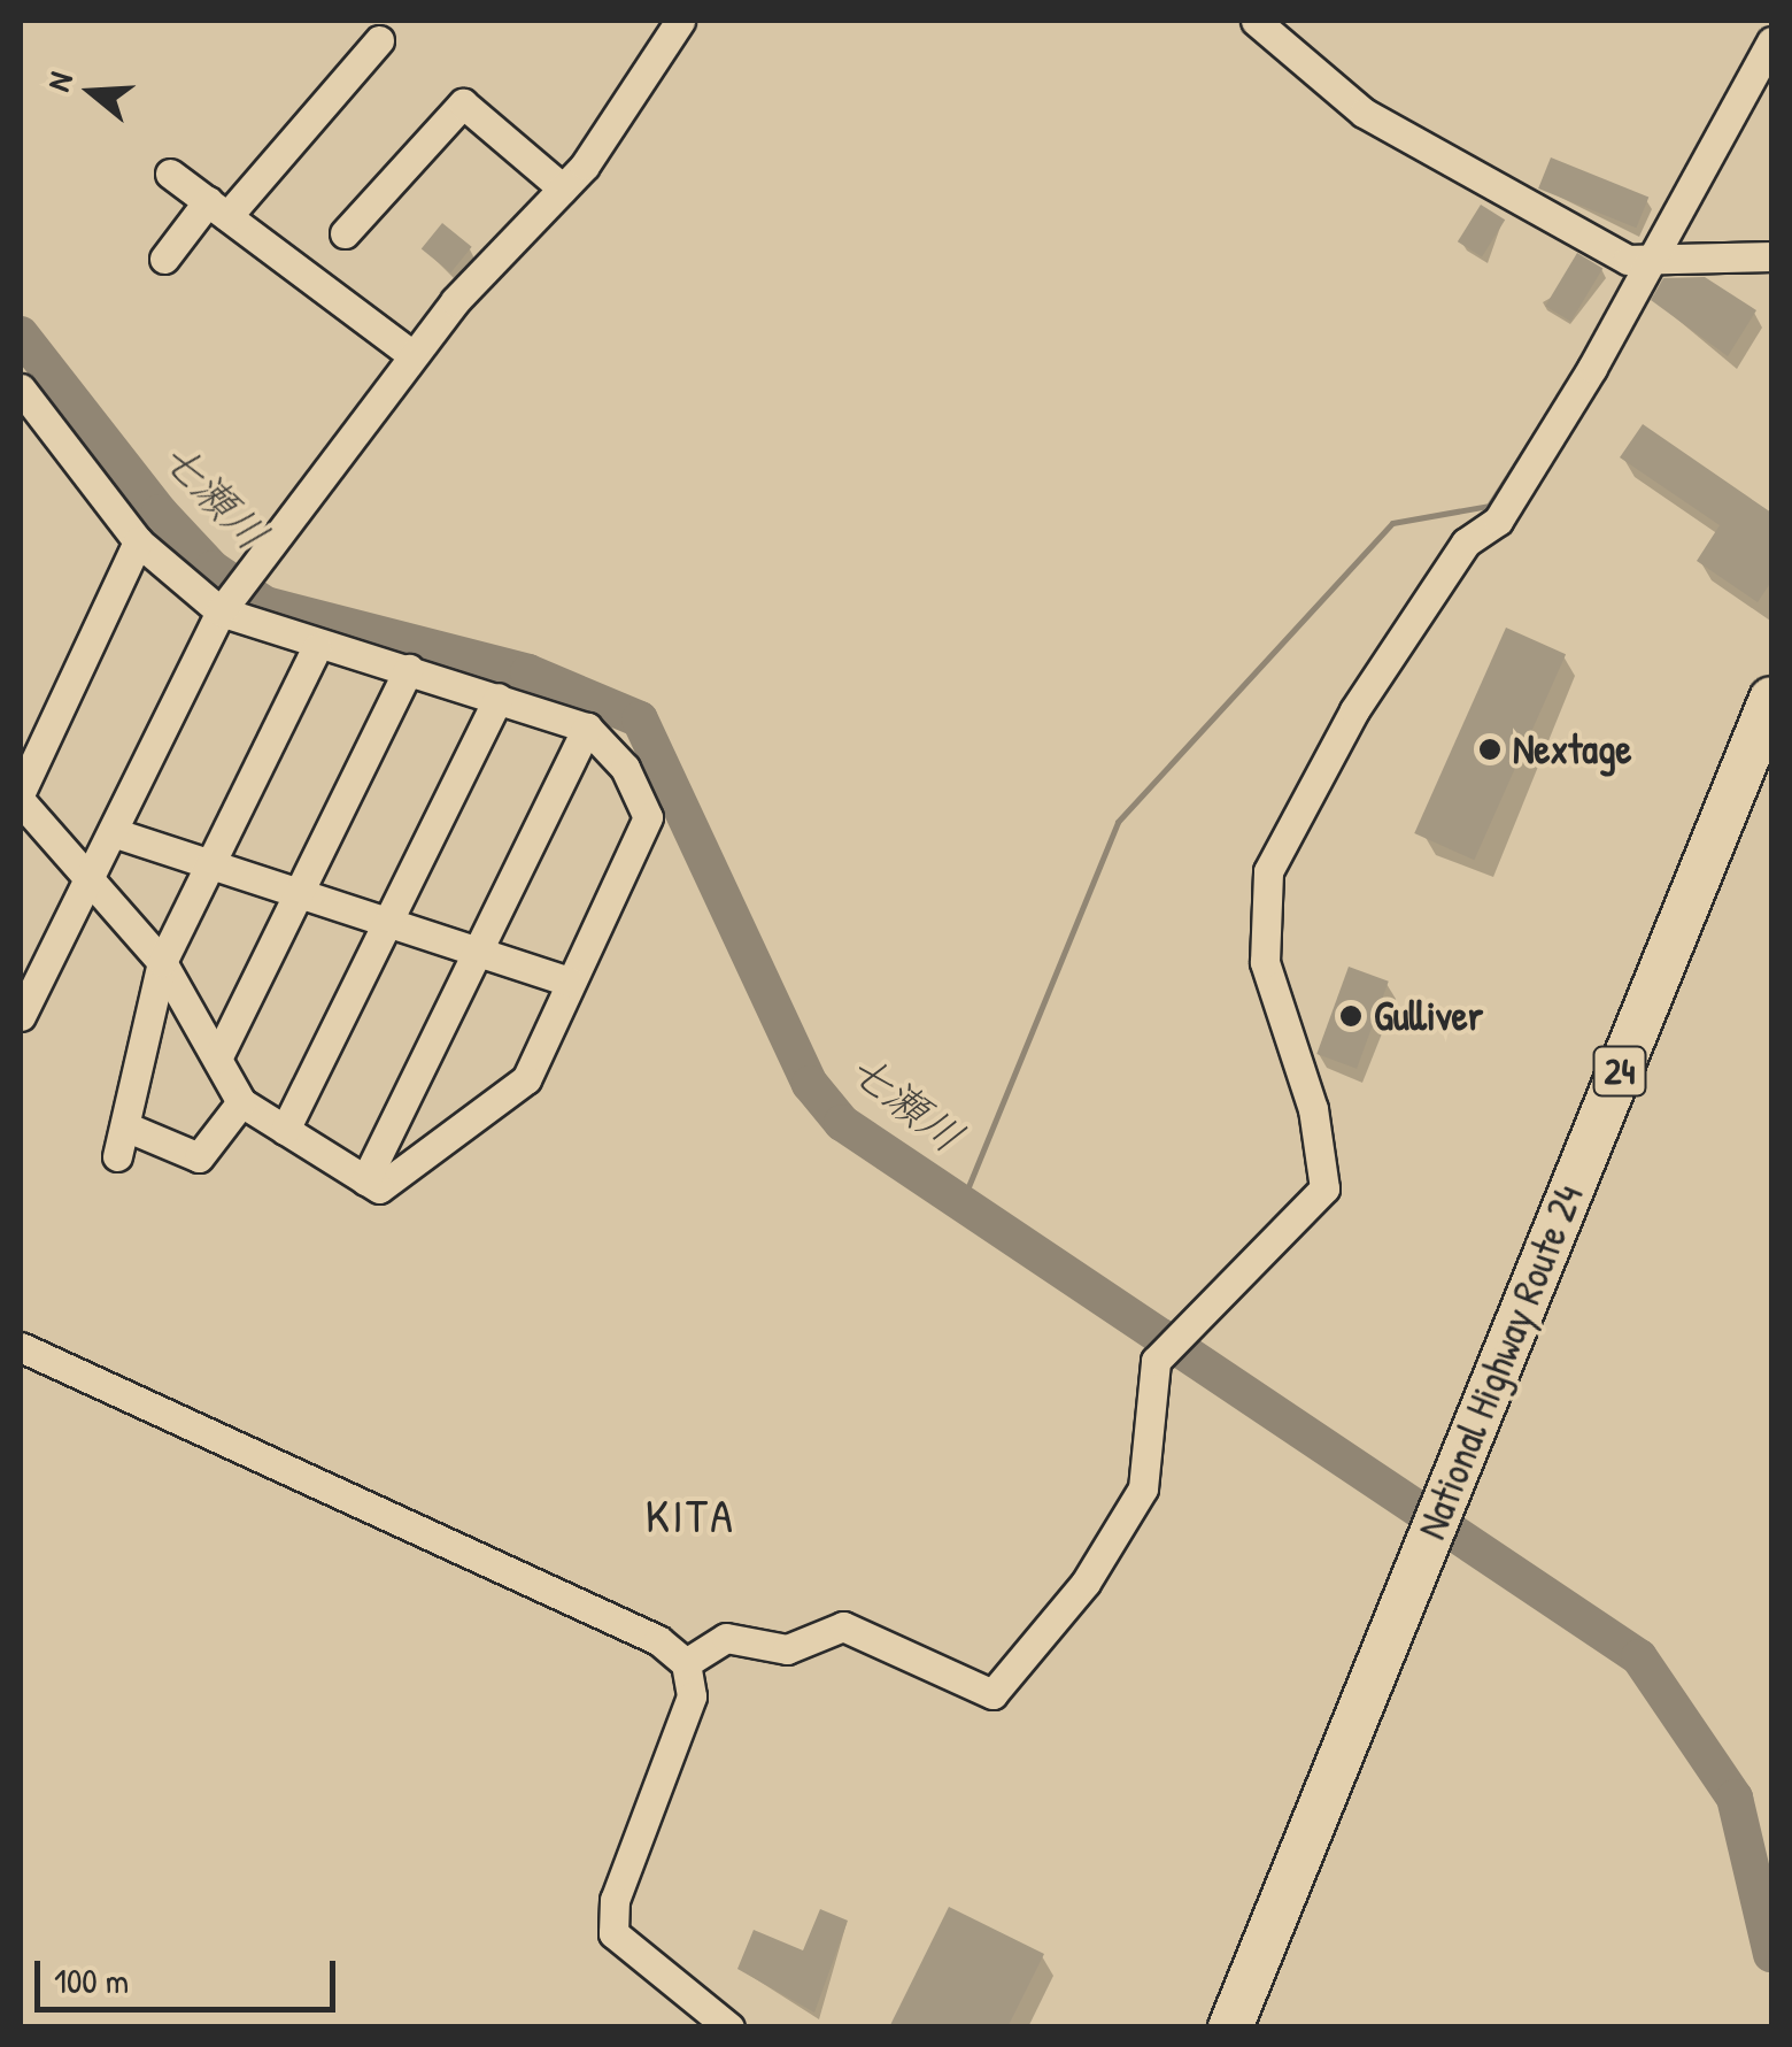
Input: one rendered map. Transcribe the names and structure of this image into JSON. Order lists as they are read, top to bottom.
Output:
{
  "streets": {
    "highway": ["24", "National Highway Route 24"]
  },
  "districts": ["KITA"],
  "water": ["七瀬川"],
  "places": ["Nextage", "Gulliver"],
  "scale_bar": "100 m",
  "north": "left"
}
